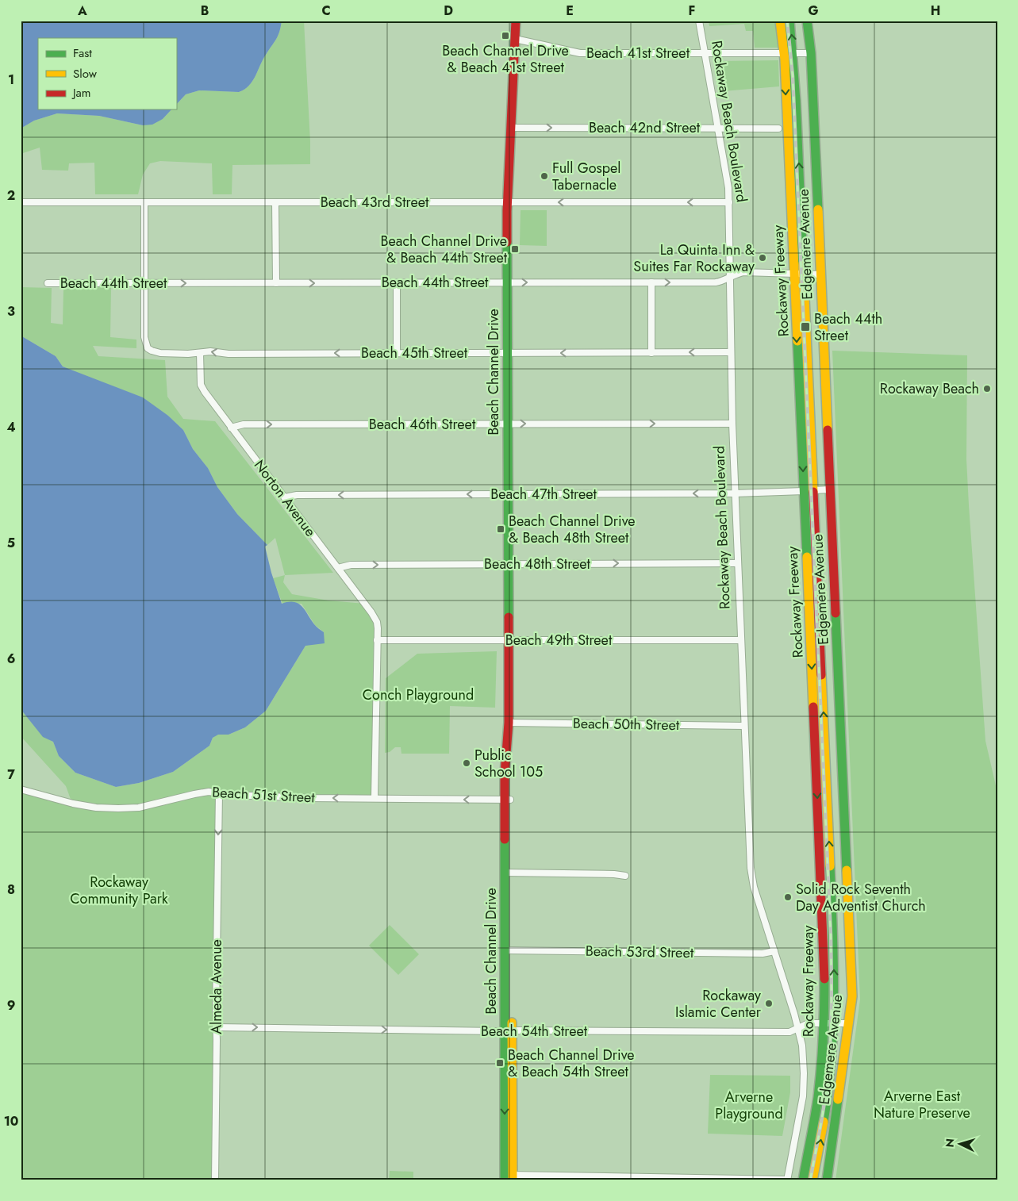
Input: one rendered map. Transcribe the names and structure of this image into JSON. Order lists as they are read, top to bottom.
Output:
{
  "streets": {
    "main road": ["Edgemere Avenue", "Rockaway Freeway", "Beach Channel Drive"],
    "street": [
      "Beach 41st Street",
      "Rockaway Beach Boulevard",
      "Beach 42nd Street",
      "Beach 43rd Street",
      "Beach 44th Street",
      "Beach 45th Street",
      "Beach 46th Street",
      "Beach 47th Street",
      "Norton Avenue",
      "Beach 48th Street",
      "Beach 49th Street",
      "Beach 50th Street",
      "Beach 51st Street",
      "Beach 53rd Street",
      "Almeda Avenue",
      "Beach 54th Street"
    ]
  },
  "crossings": [
    ["Beach 41st Street", "Rockaway Beach Boulevard"],
    ["Beach 41st Street", "Edgemere Avenue"],
    ["Beach 41st Street", "Rockaway Freeway"],
    ["Beach 41st Street", "Beach Channel Drive"],
    ["Rockaway Beach Boulevard", "Beach 42nd Street"],
    ["Rockaway Beach Boulevard", "Beach 43rd Street"],
    ["Rockaway Beach Boulevard", "Beach 44th Street"],
    ["Rockaway Beach Boulevard", "Beach 45th Street"],
    ["Rockaway Beach Boulevard", "Beach 46th Street"],
    ["Rockaway Beach Boulevard", "Beach 47th Street"],
    ["Rockaway Beach Boulevard", "Beach 48th Street"],
    ["Rockaway Beach Boulevard", "Beach 49th Street"],
    ["Rockaway Beach Boulevard", "Beach 50th Street"],
    ["Rockaway Beach Boulevard", "Beach 53rd Street"],
    ["Rockaway Beach Boulevard", "Beach 54th Street"],
    ["Beach 42nd Street", "Beach Channel Drive"],
    ["Beach 43rd Street", "Beach Channel Drive"],
    ["Edgemere Avenue", "Beach 44th Street"],
    ["Edgemere Avenue", "Beach 54th Street"],
    ["Rockaway Freeway", "Beach 44th Street"],
    ["Rockaway Freeway", "Beach 47th Street"],
    ["Rockaway Freeway", "Beach 54th Street"],
    ["Beach 44th Street", "Beach 45th Street"],
    ["Beach 44th Street", "Beach Channel Drive"],
    ["Beach 45th Street", "Beach Channel Drive"],
    ["Beach 45th Street", "Norton Avenue"],
    ["Beach Channel Drive", "Beach 46th Street"],
    ["Beach Channel Drive", "Beach 47th Street"],
    ["Beach Channel Drive", "Beach 48th Street"],
    ["Beach Channel Drive", "Beach 49th Street"],
    ["Beach Channel Drive", "Beach 50th Street"],
    ["Beach Channel Drive", "Beach 51st Street"],
    ["Beach Channel Drive", "Beach 53rd Street"],
    ["Beach Channel Drive", "Beach 54th Street"],
    ["Beach 46th Street", "Norton Avenue"],
    ["Beach 47th Street", "Norton Avenue"],
    ["Norton Avenue", "Beach 48th Street"],
    ["Norton Avenue", "Beach 49th Street"],
    ["Norton Avenue", "Beach 51st Street"],
    ["Beach 51st Street", "Almeda Avenue"],
    ["Almeda Avenue", "Beach 54th Street"]
  ],
  "one_way": [
    "Beach 42nd Street",
    "Beach 44th Street",
    "Beach 45th Street",
    "Beach 46th Street",
    "Beach 47th Street",
    "Beach 48th Street",
    "Beach 51st Street",
    "Almeda Avenue",
    "Beach 54th Street"
  ],
  "parks": [
    "Conch Playground",
    "Rockaway Community Park",
    "Arverne East Nature Preserve",
    "Arverne Playground"
  ],
  "places": {
    "transit": [
      "Beach Channel Drive & Beach 41st Street",
      "Beach Channel Drive & Beach 44th Street",
      "Beach 44th Street",
      "Beach Channel Drive & Beach 48th Street",
      "Beach Channel Drive & Beach 54th Street"
    ],
    "other": [
      "Full Gospel Tabernacle",
      "La Quinta Inn & Suites Far Rockaway",
      "Rockaway Beach",
      "Public School 105",
      "Solid Rock Seventh Day Adventist Church",
      "Rockaway Islamic Center"
    ]
  },
  "legend": ["Fast", "Slow", "Jam"],
  "north": "left",
  "grid": {
    "columns": [
      "A",
      "B",
      "C",
      "D",
      "E",
      "F",
      "G",
      "H"
    ],
    "rows": [
      "1",
      "2",
      "3",
      "4",
      "5",
      "6",
      "7",
      "8",
      "9",
      "10"
    ]
  }
}
